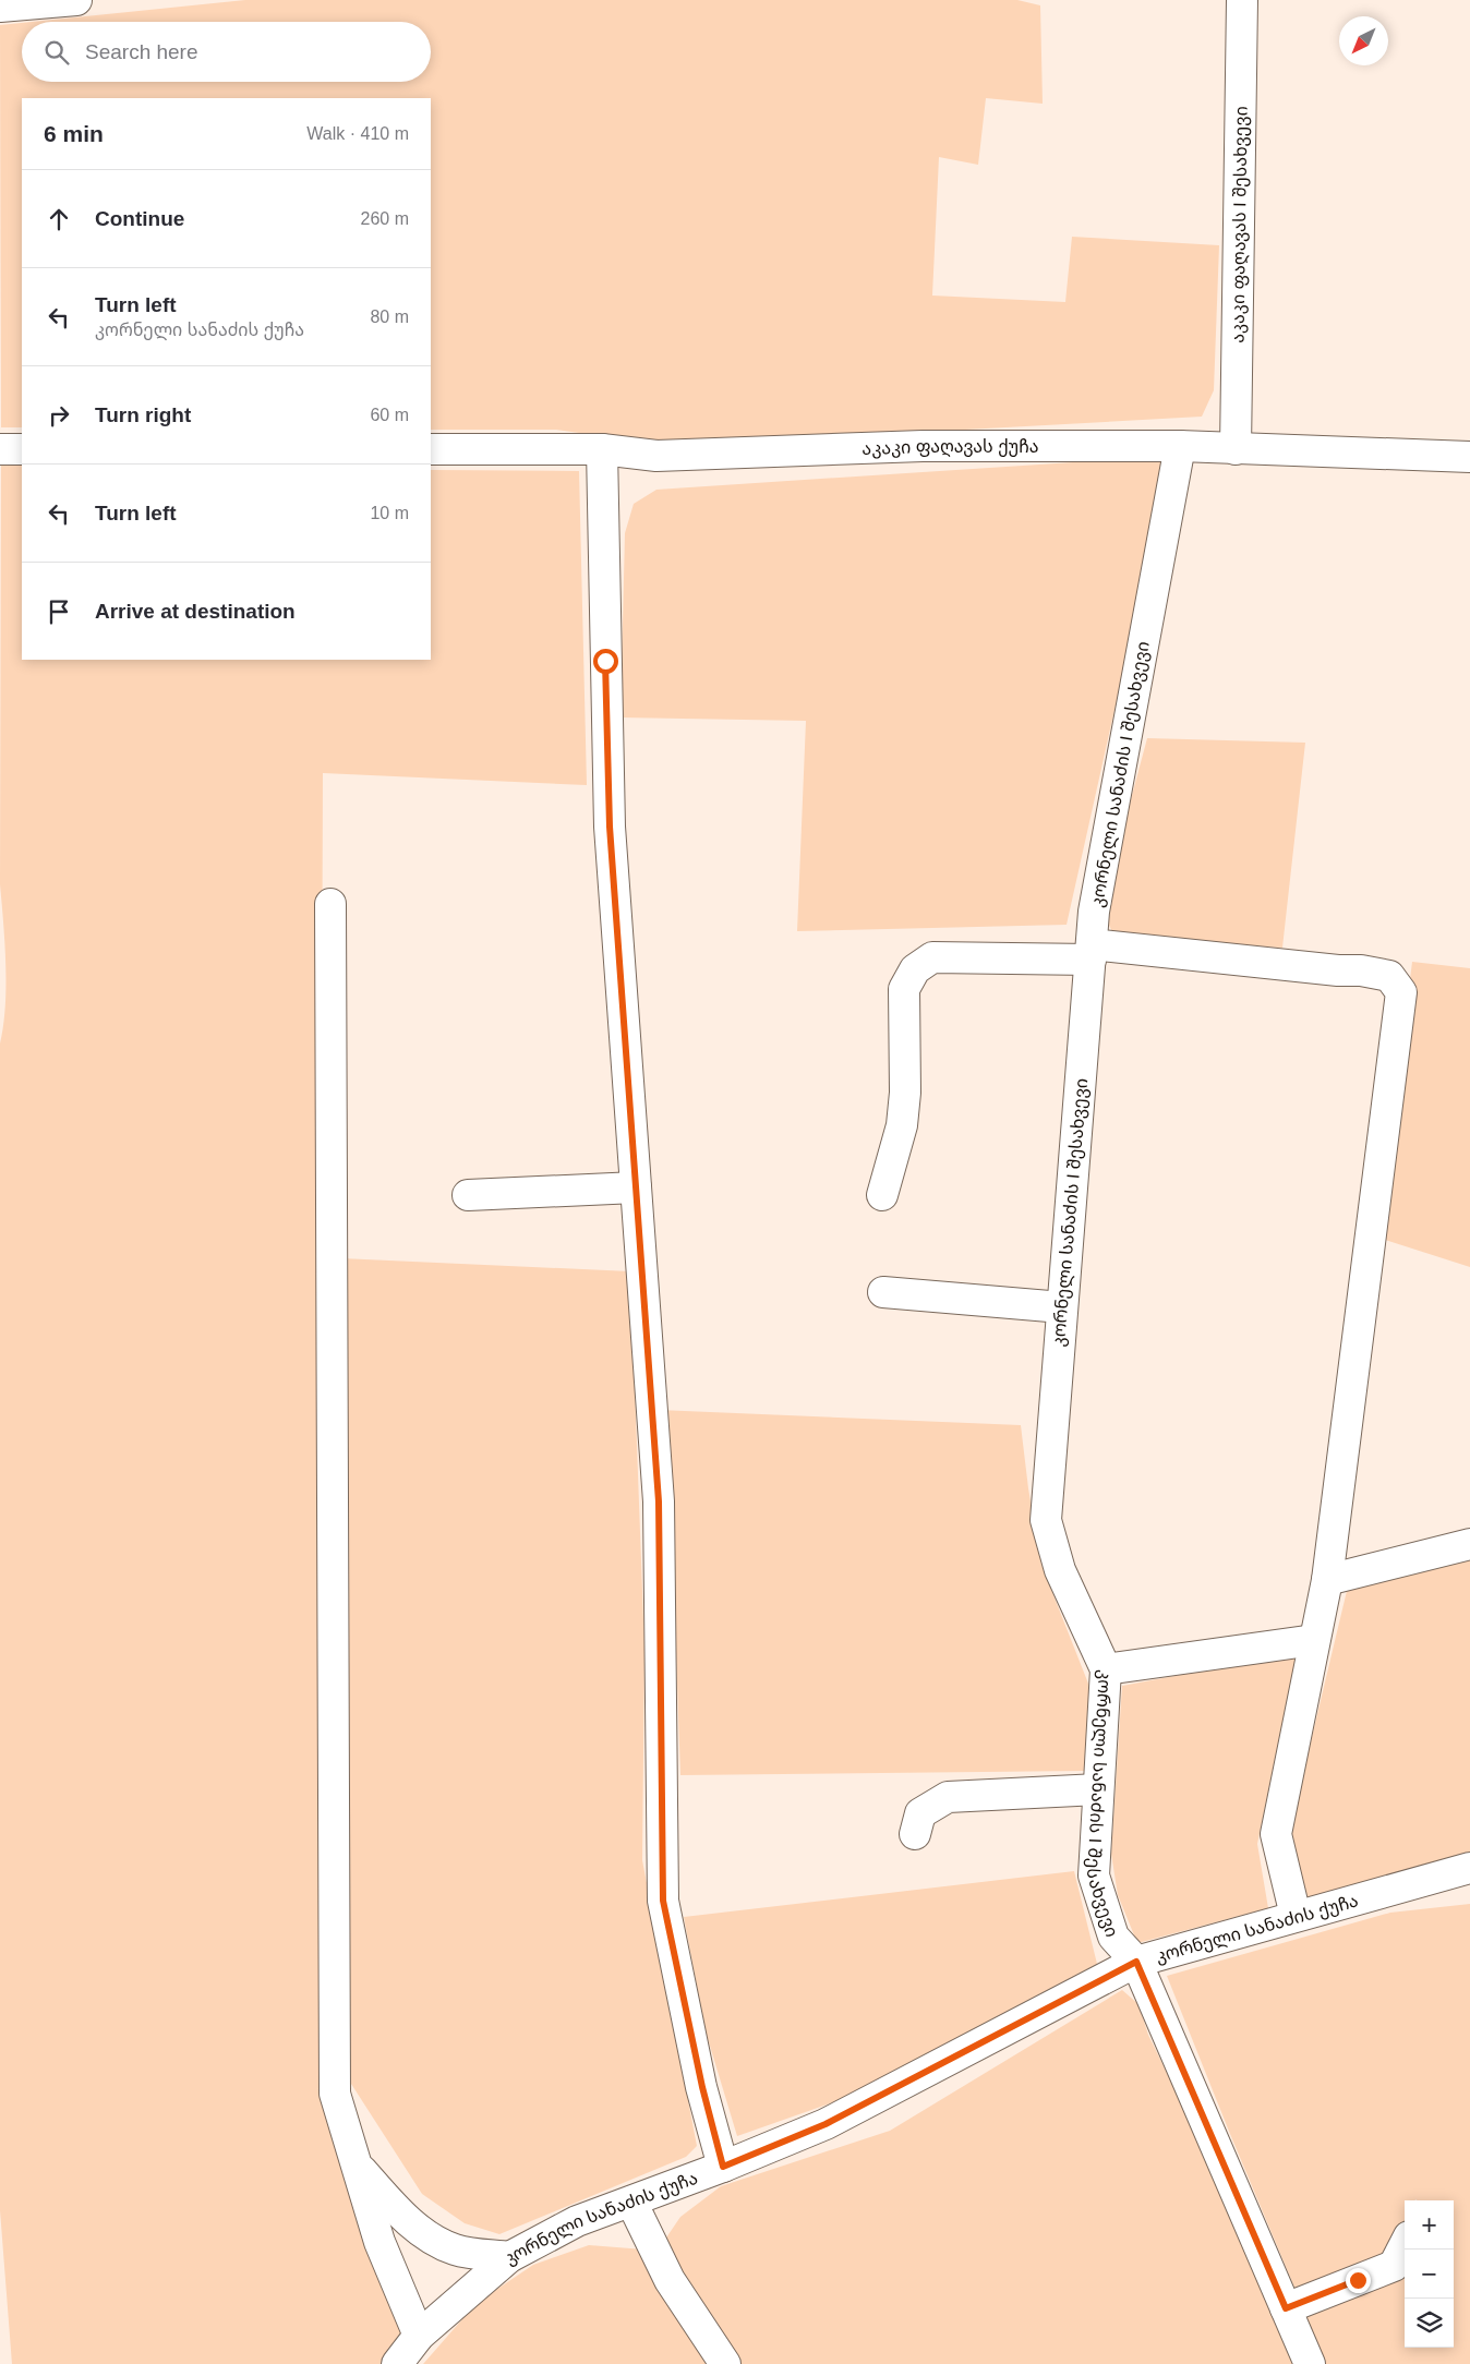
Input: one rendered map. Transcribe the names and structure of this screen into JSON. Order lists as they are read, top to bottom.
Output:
{
  "streets": {
    "street": [
      "აკაკი ფაღავას I შესახვევი",
      "აკაკი ფაღავას ქუჩა",
      "კორნელი სანაძის I შესახვევი",
      "კორნელი სანაძის ქუჩა"
    ]
  },
  "crossings": [
    ["აკაკი ფაღავას I შესახვევი", "აკაკი ფაღავას ქუჩა"],
    ["აკაკი ფაღავას ქუჩა", "კორნელი სანაძის I შესახვევი"],
    ["კორნელი სანაძის I შესახვევი", "კორნელი სანაძის ქუჩა"]
  ],
  "north": "bottom left",
  "page": {
    "search": "Search here",
    "heading": ["6 min", "Walk · 410 m"],
    "list": [
      ["Continue", "260 m"],
      ["Turn left", "კორნელი სანაძის ქუჩა", "80 m"],
      ["Turn right", "60 m"],
      ["Turn left", "10 m"],
      "Arrive at destination"
    ],
    "map_buttons": ["+", "−"]
  }
}
